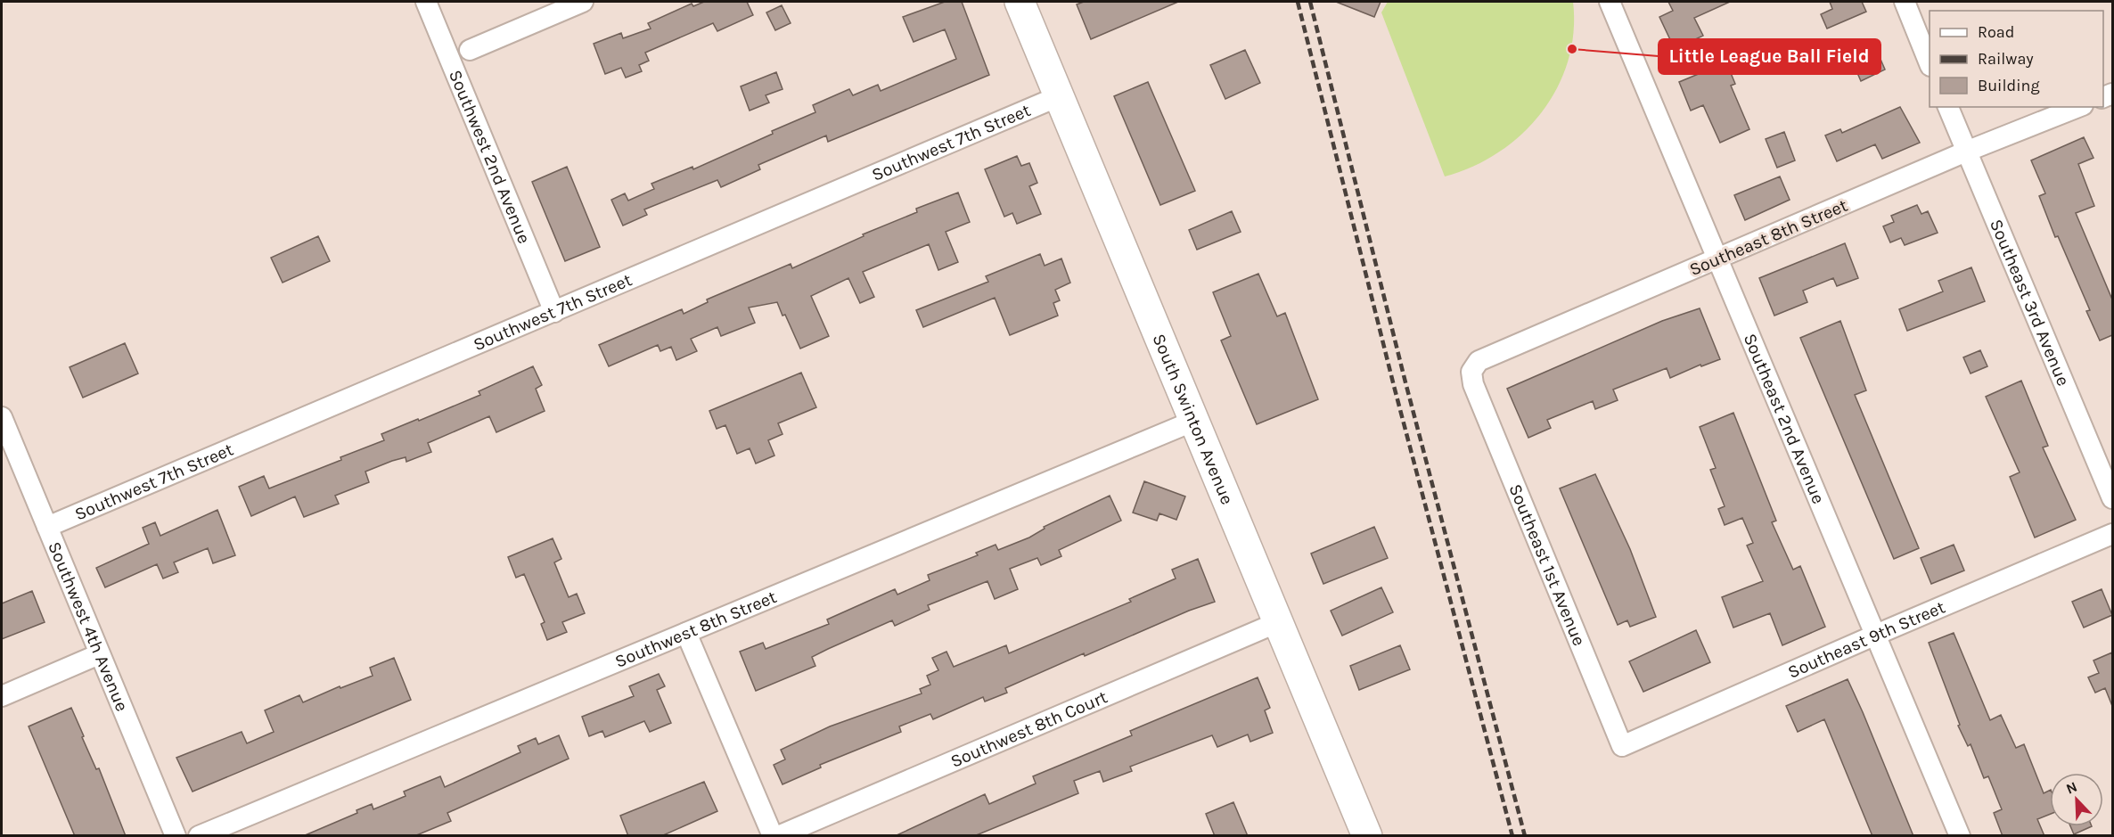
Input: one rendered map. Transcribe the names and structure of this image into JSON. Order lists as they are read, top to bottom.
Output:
{
  "streets": {
    "street": [
      "Southwest 7th Street",
      "Southwest 2nd Avenue",
      "Southeast 8th Street",
      "Southeast 3rd Avenue",
      "South Swinton Avenue",
      "Southeast 2nd Avenue",
      "Southeast 1st Avenue",
      "Southwest 4th Avenue",
      "Southwest 8th Street",
      "Southeast 9th Street",
      "Southwest 8th Court"
    ]
  },
  "crossings": [
    ["Southwest 7th Street", "Southwest 2nd Avenue"],
    ["Southwest 7th Street", "South Swinton Avenue"],
    ["Southwest 7th Street", "Southwest 4th Avenue"],
    ["Southeast 8th Street", "Southeast 3rd Avenue"],
    ["Southeast 8th Street", "Southeast 2nd Avenue"],
    ["Southeast 8th Street", "Southeast 1st Avenue"],
    ["South Swinton Avenue", "Southwest 8th Street"],
    ["South Swinton Avenue", "Southwest 8th Court"],
    ["Southeast 2nd Avenue", "Southeast 9th Street"],
    ["Southeast 1st Avenue", "Southeast 9th Street"]
  ],
  "places": ["Little League Ball Field"],
  "legend": ["Road", "Railway", "Building"],
  "north": "top left"
}
